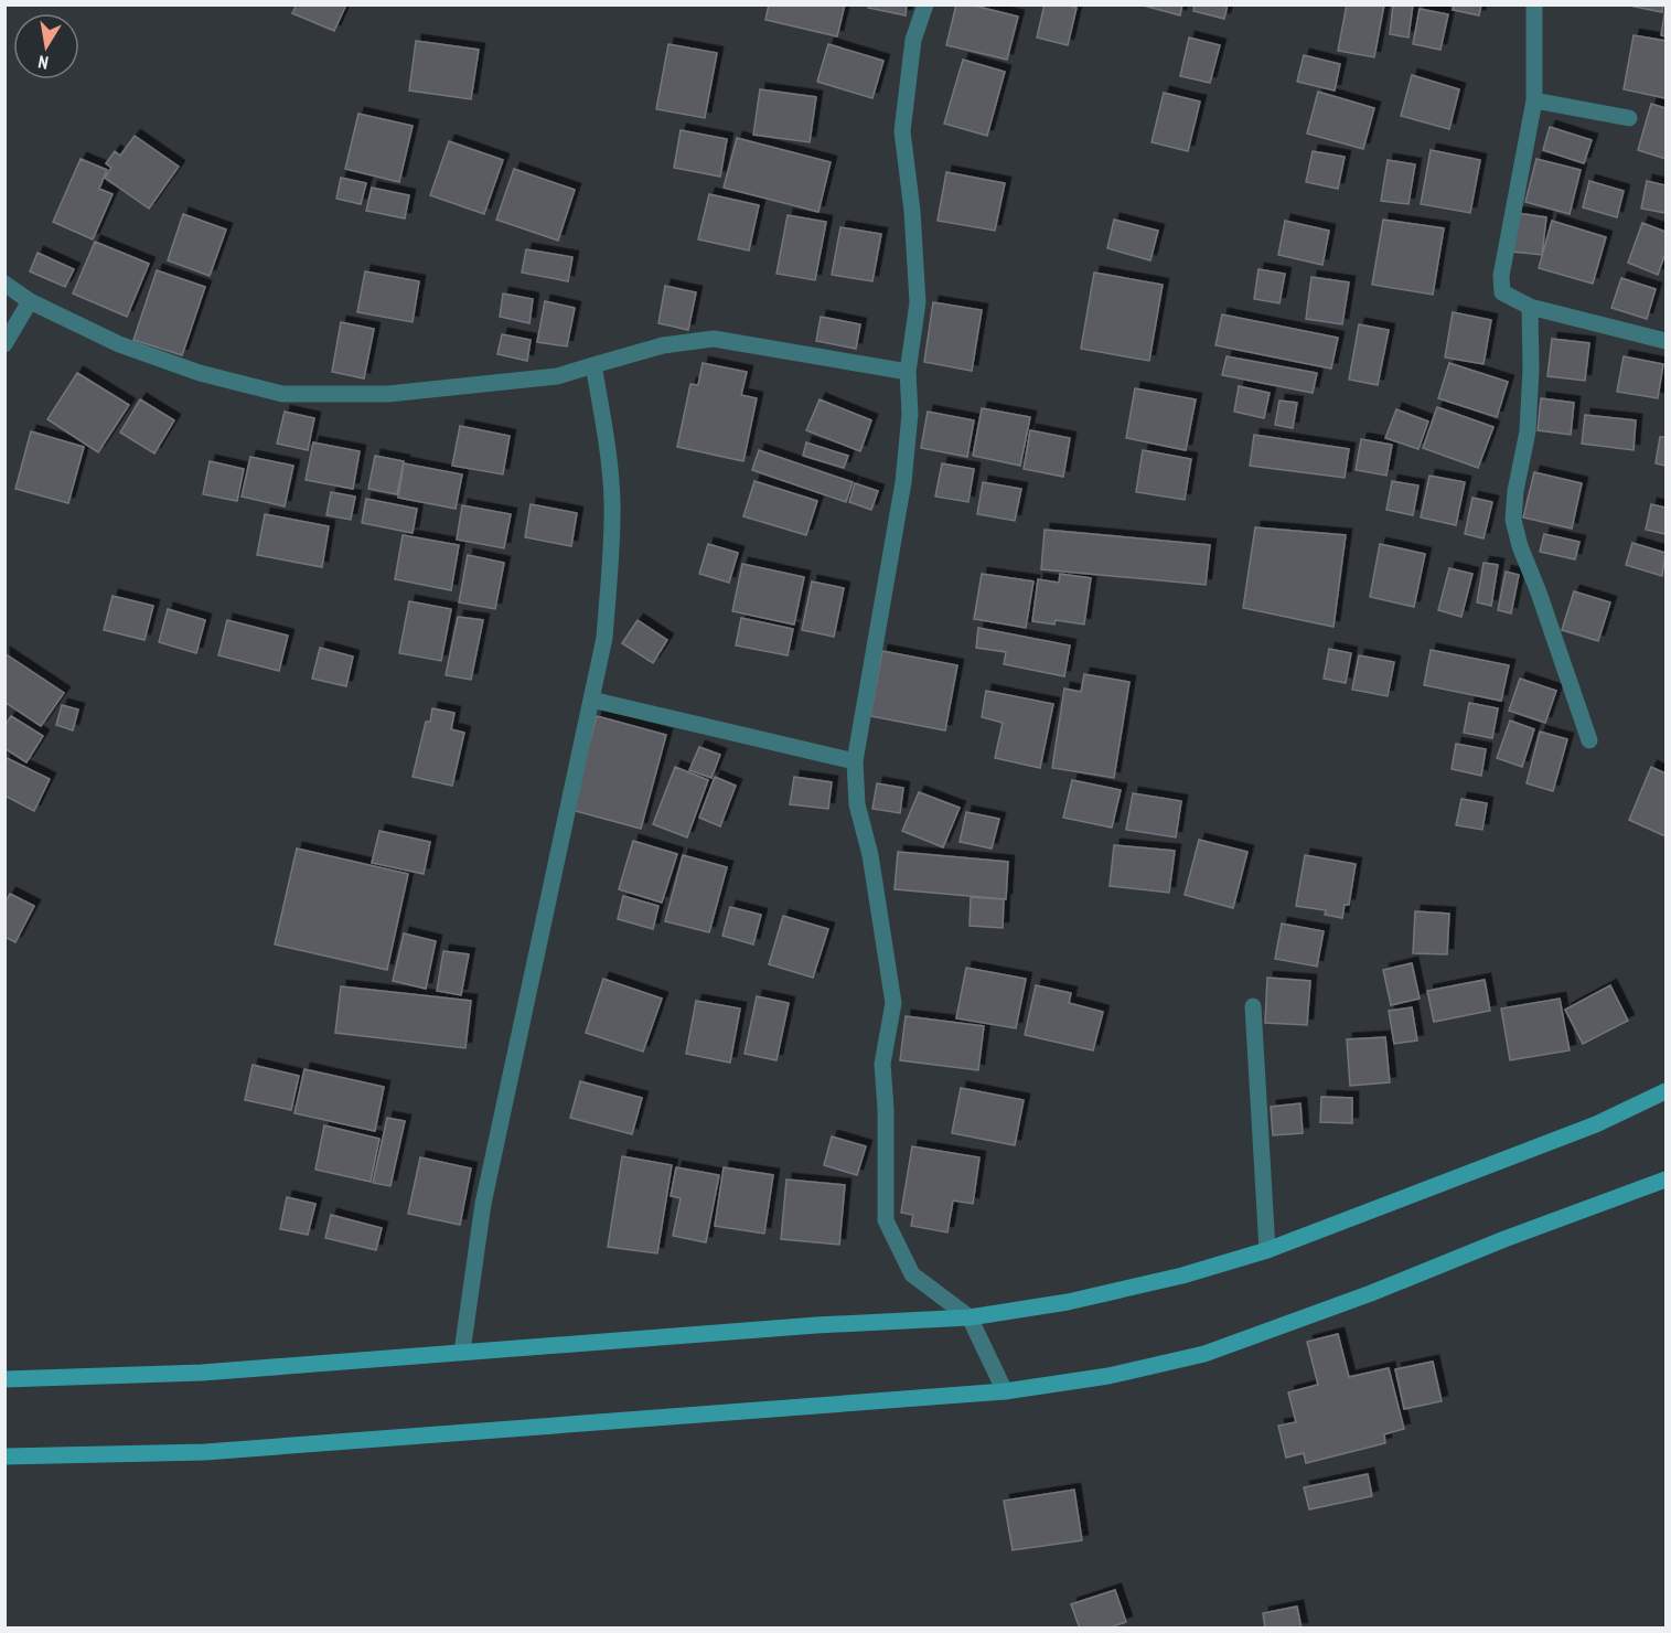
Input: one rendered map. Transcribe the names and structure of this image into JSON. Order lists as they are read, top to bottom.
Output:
{
  "north": "bottom"
}
